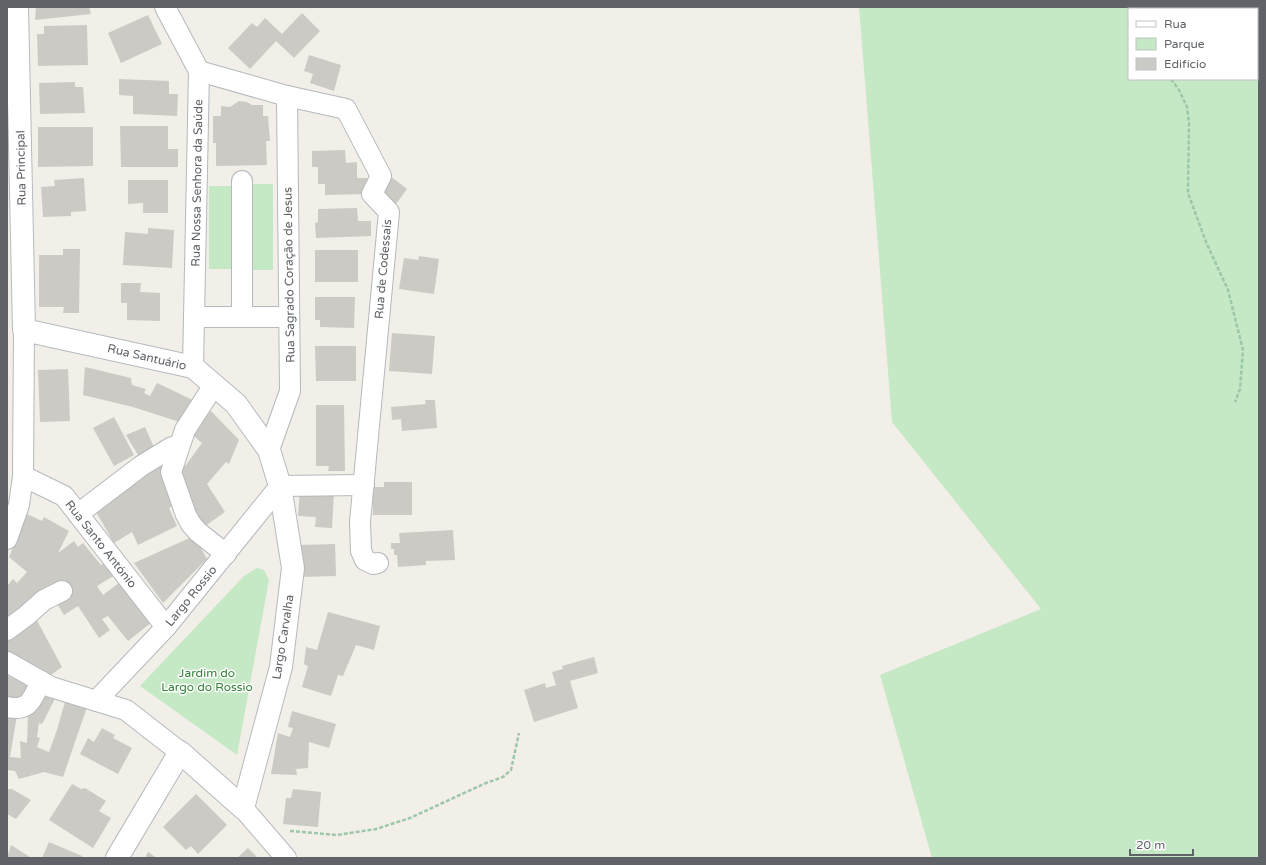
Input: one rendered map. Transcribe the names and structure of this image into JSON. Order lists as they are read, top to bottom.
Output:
{
  "streets": {
    "street": [
      "Rua Principal",
      "Rua Nossa Senhora da Saúde",
      "Rua de Codessais",
      "Rua Sagrado Coração de Jesus",
      "Rua Santuário",
      "Rua Santo António",
      "Largo Rossio",
      "Largo Carvalha"
    ]
  },
  "crossings": [
    ["Rua Principal", "Rua Santuário"],
    ["Rua Nossa Senhora da Saúde", "Rua de Codessais"],
    ["Rua Nossa Senhora da Saúde", "Rua Santuário"],
    ["Rua de Codessais", "Rua Sagrado Coração de Jesus"],
    ["Rua Sagrado Coração de Jesus", "Rua Santuário"],
    ["Rua Santuário", "Largo Rossio"],
    ["Rua Santuário", "Largo Carvalha"],
    ["Rua Santo António", "Largo Rossio"],
    ["Largo Rossio", "Largo Carvalha"]
  ],
  "parks": ["Jardim do Largo do Rossio"],
  "legend": ["Rua", "Parque", "Edifício"],
  "scale_bar": "20 m"
}
